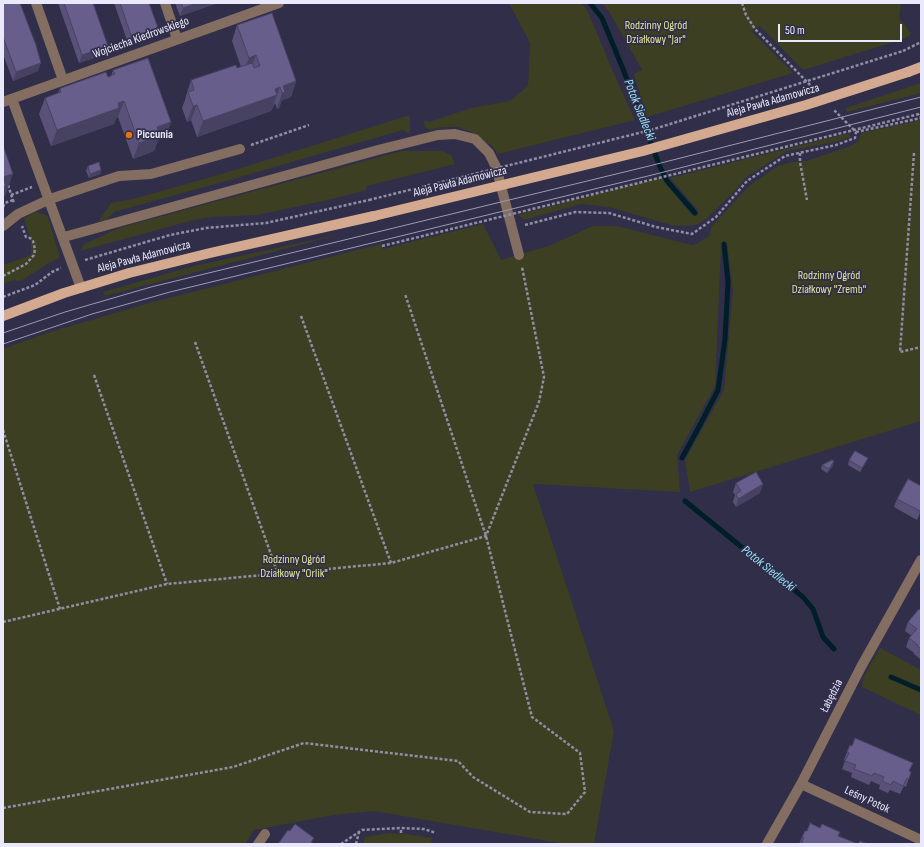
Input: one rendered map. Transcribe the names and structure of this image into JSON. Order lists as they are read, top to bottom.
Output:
{
  "streets": {
    "main road": ["Aleja Pawła Adamowicza"],
    "street": ["Wojciecha Kiedrowskiego", "Łabędzia", "Leśny Potok"]
  },
  "crossings": [
    ["Wojciecha Kiedrowskiego", "Aleja Pawła Adamowicza"],
    ["Łabędzia", "Leśny Potok"]
  ],
  "water": ["Potok Siedlecki"],
  "parks": ["Rodzinny Ogród Działkowy \"Jar\"", "Rodzinny Ogród Działkowy \"Zremb\"", "Rodzinny Ogród Działkowy \"Orlik\""],
  "places": ["Piccunia"],
  "scale_bar": "50 m"
}
